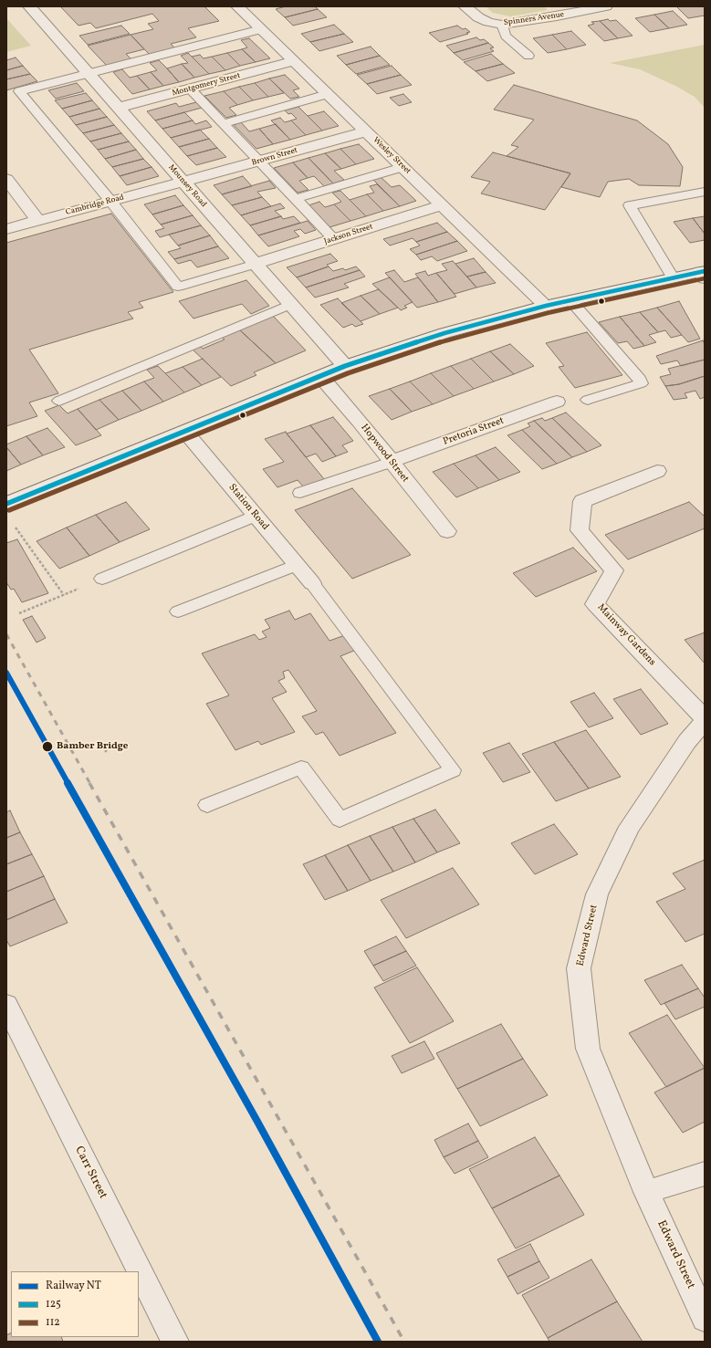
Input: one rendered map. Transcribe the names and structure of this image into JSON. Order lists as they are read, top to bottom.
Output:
{
  "streets": {
    "street": [
      "Spinners Avenue",
      "Montgomery Street",
      "Wesley Street",
      "Brown Street",
      "Mounsey Road",
      "Cambridge Road",
      "Jackson Street",
      "Pretoria Street",
      "Hopwood Street",
      "Station Road",
      "Mainway Gardens",
      "Edward Street",
      "Carr Street"
    ]
  },
  "crossings": [
    ["Montgomery Street", "Wesley Street"],
    ["Montgomery Street", "Mounsey Road"],
    ["Wesley Street", "Brown Street"],
    ["Wesley Street", "Jackson Street"],
    ["Brown Street", "Mounsey Road"],
    ["Brown Street", "Cambridge Road"],
    ["Mounsey Road", "Cambridge Road"],
    ["Mounsey Road", "Jackson Street"],
    ["Pretoria Street", "Hopwood Street"],
    ["Mainway Gardens", "Edward Street"]
  ],
  "places": ["Bamber Bridge"],
  "lines": ["transit line 125", "transit line 112", "rail line NT"],
  "legend": ["Railway NT", "125", "112"]
}
